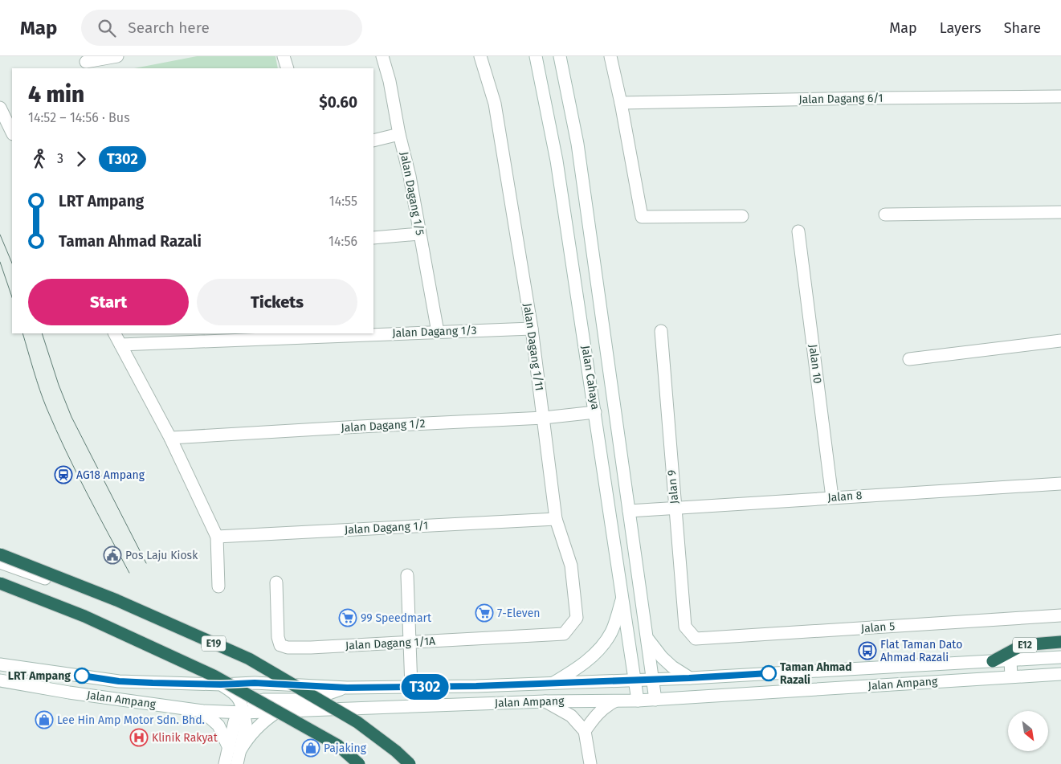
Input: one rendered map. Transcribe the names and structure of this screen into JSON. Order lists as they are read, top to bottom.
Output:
{
  "streets": {
    "highway": ["E19", "E12"],
    "street": [
      "Jalan Dagang 6/1",
      "Jalan Dagang 1/5",
      "Jalan Dagang 1/3",
      "Jalan Dagang 1/11",
      "Jalan 10",
      "Jalan Cahaya",
      "Jalan Dagang 1/2",
      "Jalan 9",
      "Jalan 8",
      "Jalan Dagang 1/1",
      "Jalan 5",
      "Jalan Dagang 1/1A",
      "Jalan Ampang"
    ]
  },
  "crossings": [
    ["Jalan Dagang 1/5", "Jalan Dagang 1/3"],
    ["Jalan Dagang 1/3", "Jalan Dagang 1/11"],
    ["Jalan Dagang 1/11", "Jalan Dagang 1/2"],
    ["Jalan Dagang 1/11", "Jalan Dagang 1/1"],
    ["Jalan Dagang 1/11", "Jalan Dagang 1/1A"],
    ["Jalan 10", "Jalan 8"],
    ["Jalan Cahaya", "Jalan Dagang 1/2"],
    ["Jalan Cahaya", "Jalan 8"],
    ["Jalan Cahaya", "Jalan Ampang"],
    ["Jalan 9", "Jalan 8"],
    ["Jalan 9", "Jalan 5"],
    ["E12", "Jalan Ampang"]
  ],
  "places": {
    "station": ["AG18 Ampang"],
    "public building": ["Pos Laju Kiosk"],
    "supermarket": ["7-Eleven", "99 Speedmart"],
    "bus stop": ["Flat Taman Dato Ahmad Razali"],
    "other": ["Taman Ahmad Razali", "LRT Ampang"],
    "shop": ["Lee Hin Amp Motor Sdn. Bhd.", "Pajaking"],
    "hospital": ["Klinik Rakyat"]
  },
  "lines": ["bus line T302"],
  "north": "bottom right",
  "page": {
    "header": "Map",
    "search": "Search here",
    "nav": ["Map", "Layers", "Share"],
    "on_map": "T302",
    "heading": ["4 min", "14:52 – 14:56 · Bus", "$0.60"],
    "legs": ["3", "T302"],
    "list": [
      {
        "name": "LRT Ampang",
        "value": "14:55"
      },
      {
        "name": "Taman Ahmad Razali",
        "value": "14:56"
      }
    ],
    "buttons": ["Start", "Tickets"]
  }
}
